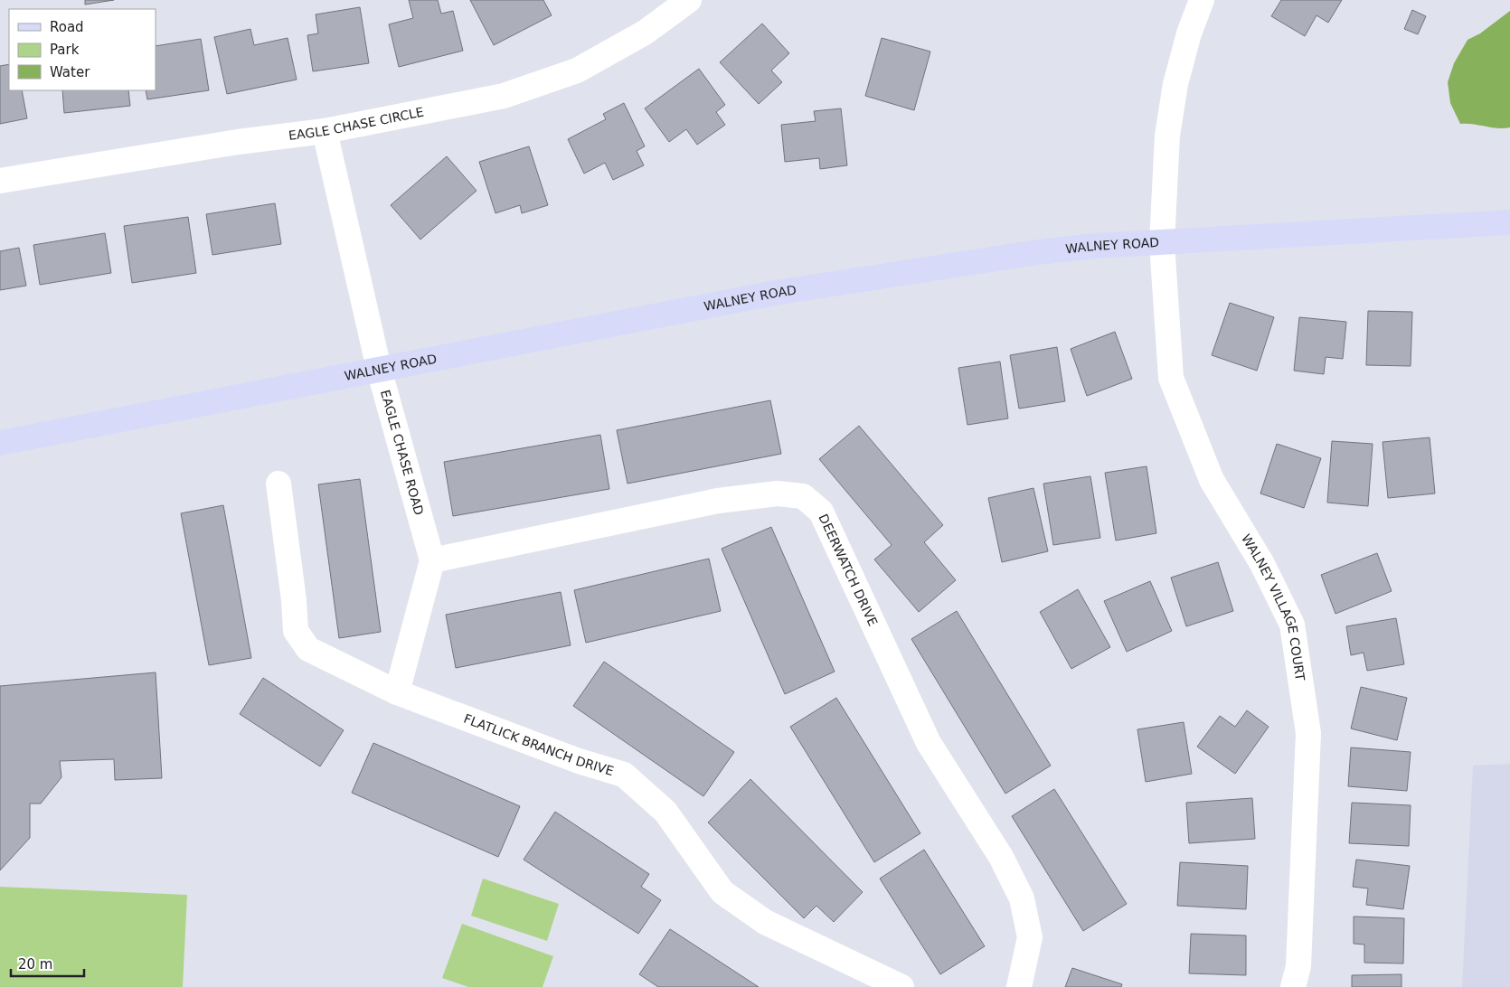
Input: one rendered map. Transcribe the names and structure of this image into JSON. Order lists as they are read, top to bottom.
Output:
{
  "streets": {
    "main road": ["WALNEY ROAD"],
    "street": [
      "EAGLE CHASE CIRCLE",
      "EAGLE CHASE ROAD",
      "DEERWATCH DRIVE",
      "WALNEY VILLAGE COURT",
      "FLATLICK BRANCH DRIVE"
    ]
  },
  "crossings": [
    ["EAGLE CHASE CIRCLE", "EAGLE CHASE ROAD"],
    ["WALNEY ROAD", "EAGLE CHASE ROAD"],
    ["WALNEY ROAD", "WALNEY VILLAGE COURT"],
    ["EAGLE CHASE ROAD", "DEERWATCH DRIVE"]
  ],
  "legend": ["Road", "Park", "Water"],
  "scale_bar": "20 m"
}
